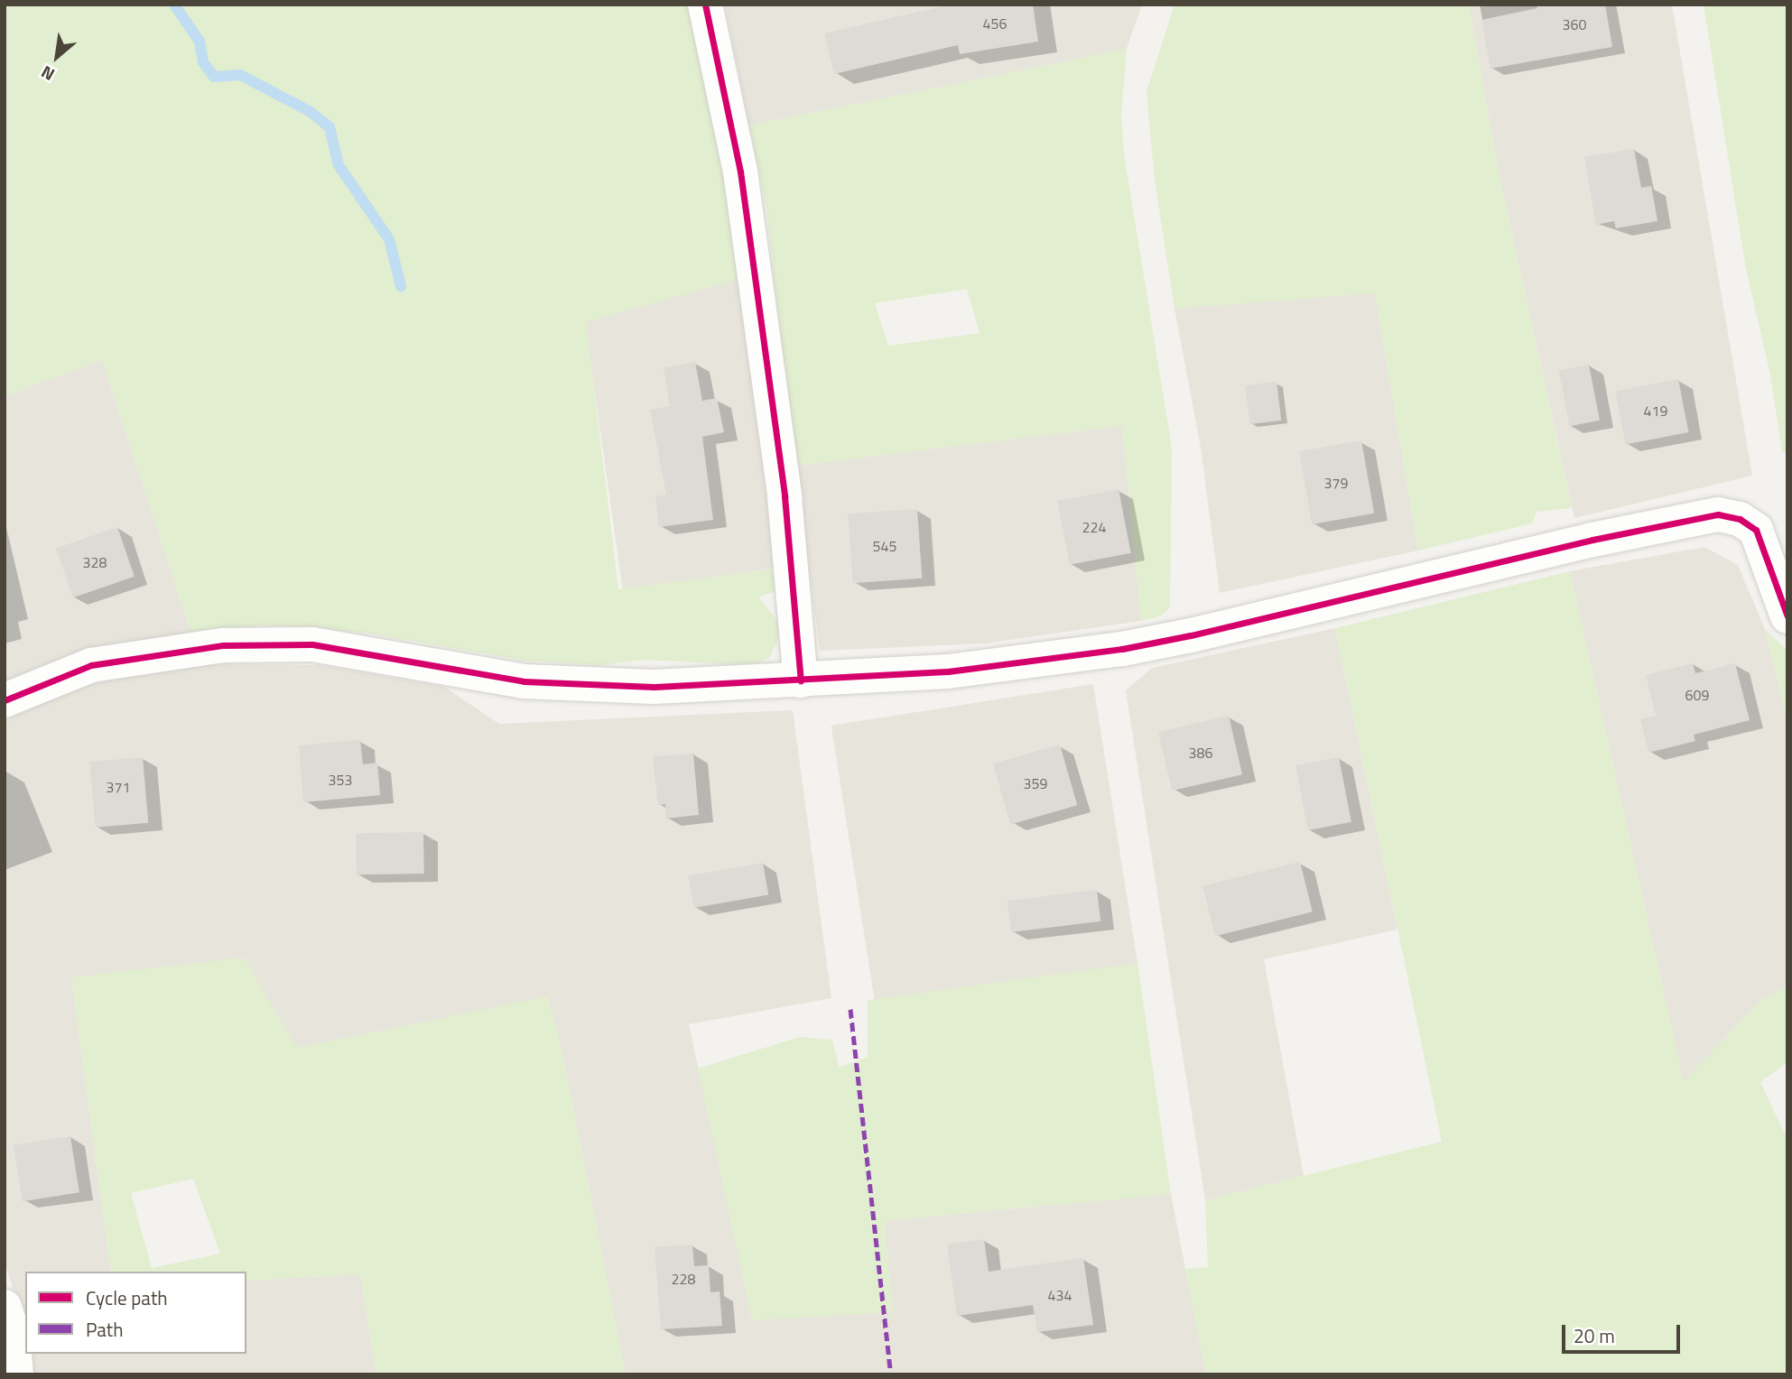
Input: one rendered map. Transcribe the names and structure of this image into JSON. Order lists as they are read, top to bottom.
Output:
{
  "house_numbers": [
    "456",
    "360",
    "419",
    "379",
    "224",
    "545",
    "328",
    "609",
    "386",
    "353",
    "359",
    "371",
    "228",
    "434"
  ],
  "legend": ["Cycle path", "Path"],
  "scale_bar": "20 m",
  "north": "bottom left"
}
